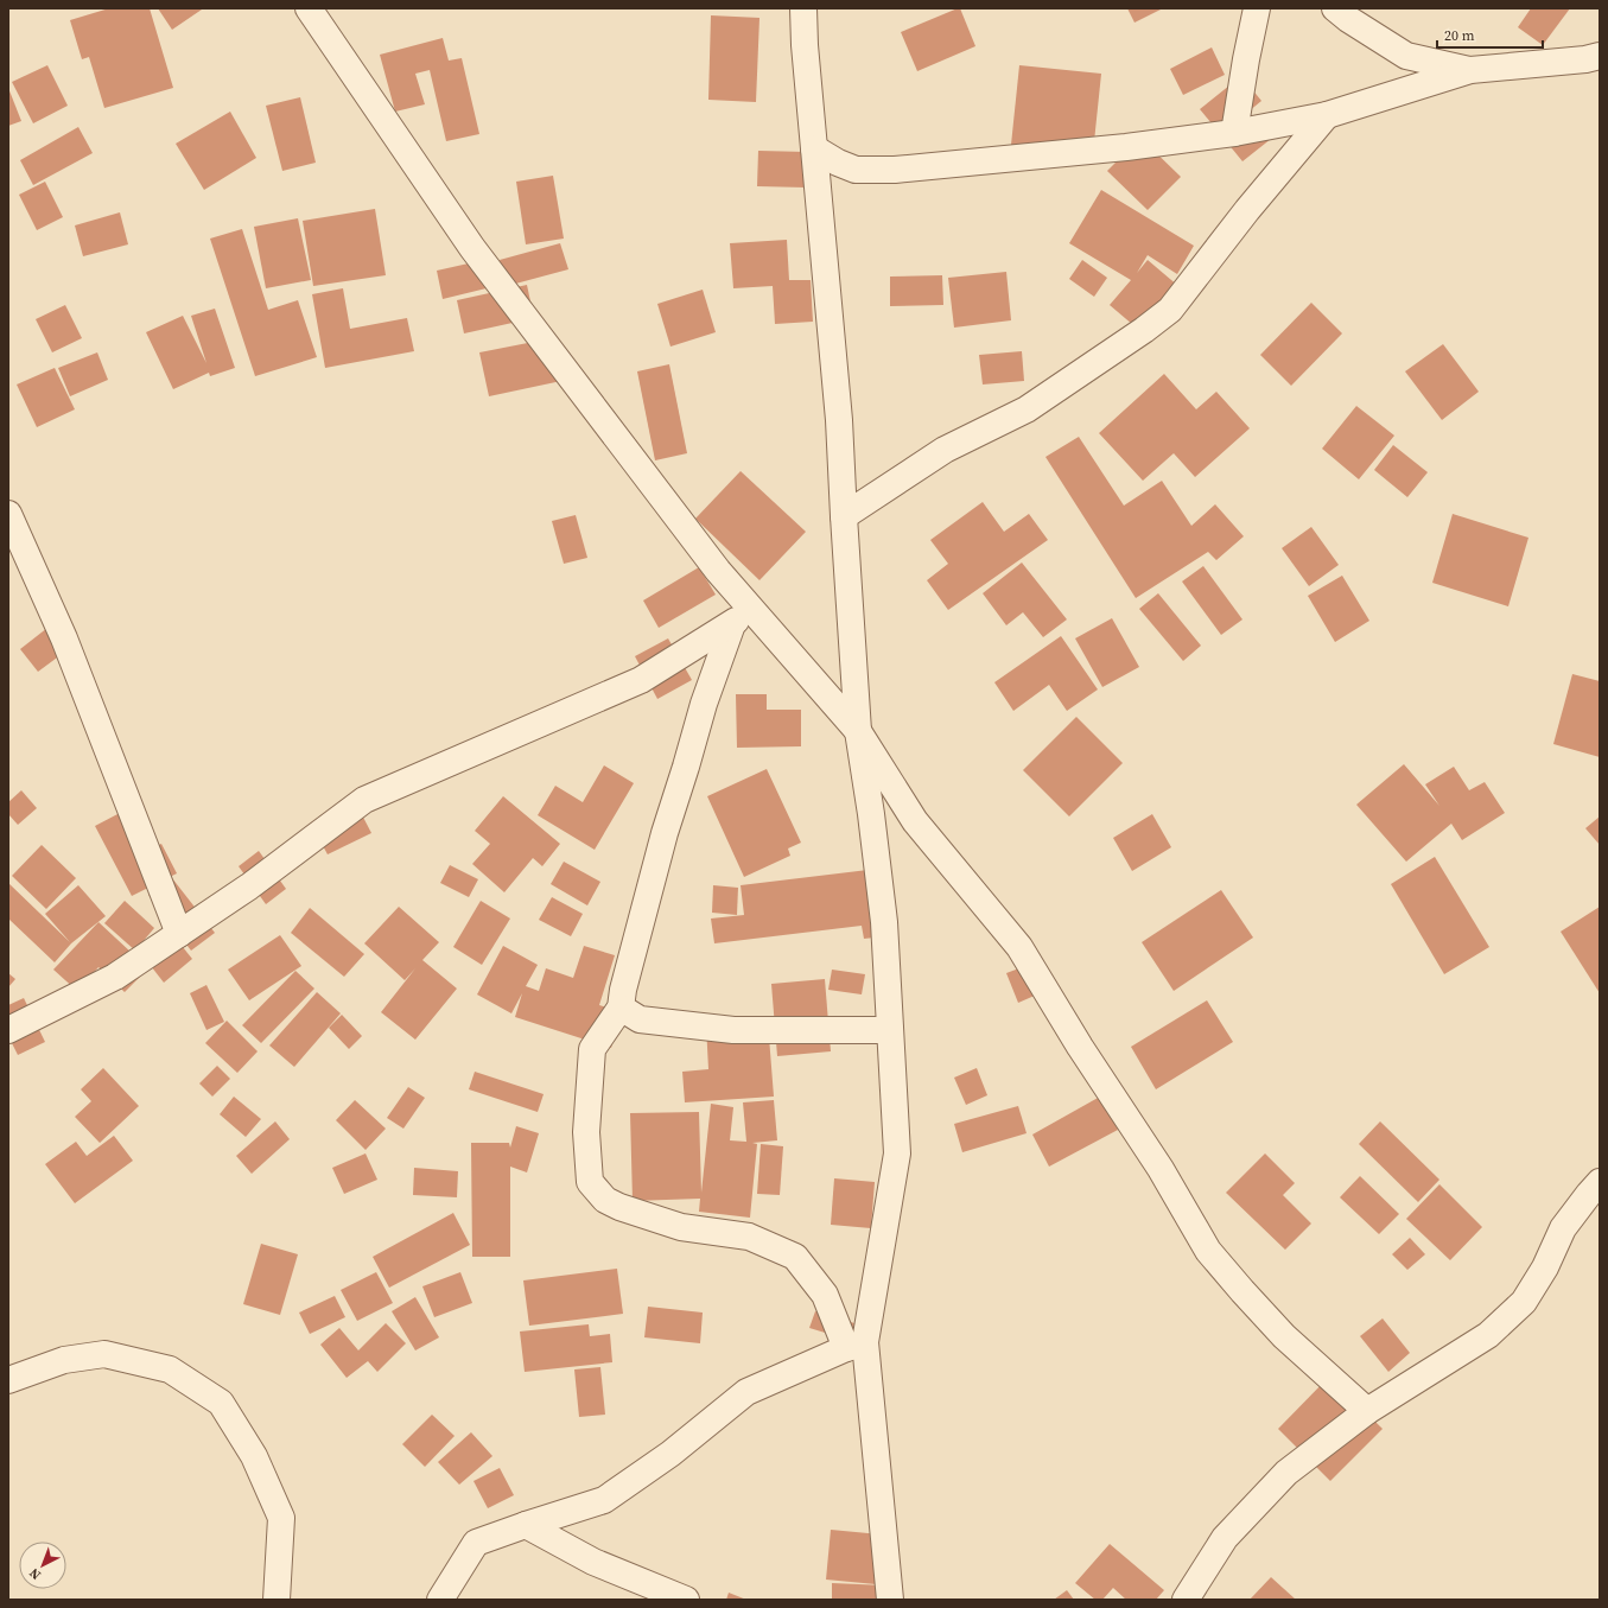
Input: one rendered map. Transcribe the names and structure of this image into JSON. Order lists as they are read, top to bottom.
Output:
{
  "scale_bar": "20 m",
  "north": "bottom left"
}
